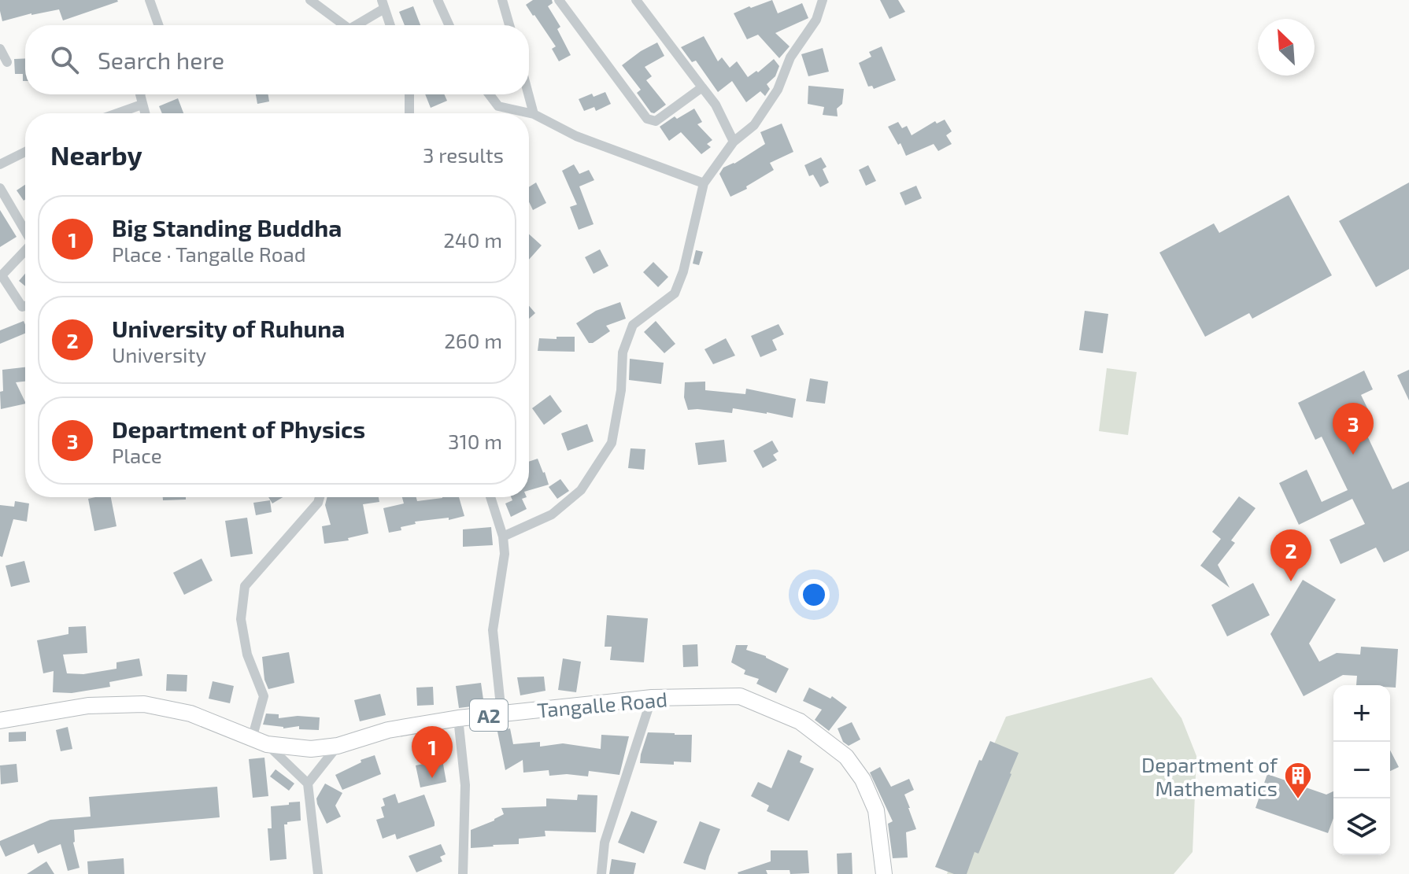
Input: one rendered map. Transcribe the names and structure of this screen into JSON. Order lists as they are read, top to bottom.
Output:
{
  "streets": {
    "highway": ["Tangalle Road", "A2"]
  },
  "places": {
    "building": ["Department of Mathematics"]
  },
  "north": "top left",
  "page": {
    "search": "Search here",
    "heading": ["Nearby", "3 results"],
    "list": [
      {
        "mark": "1",
        "name": "Big Standing Buddha",
        "note": "Place · Tangalle Road",
        "value": "240 m"
      },
      {
        "mark": "2",
        "name": "University of Ruhuna",
        "note": "University",
        "value": "260 m"
      },
      {
        "mark": "3",
        "name": "Department of Physics",
        "note": "Place",
        "value": "310 m"
      }
    ],
    "pins": ["3", "2", "1"],
    "map_buttons": ["+", "−"]
  }
}
